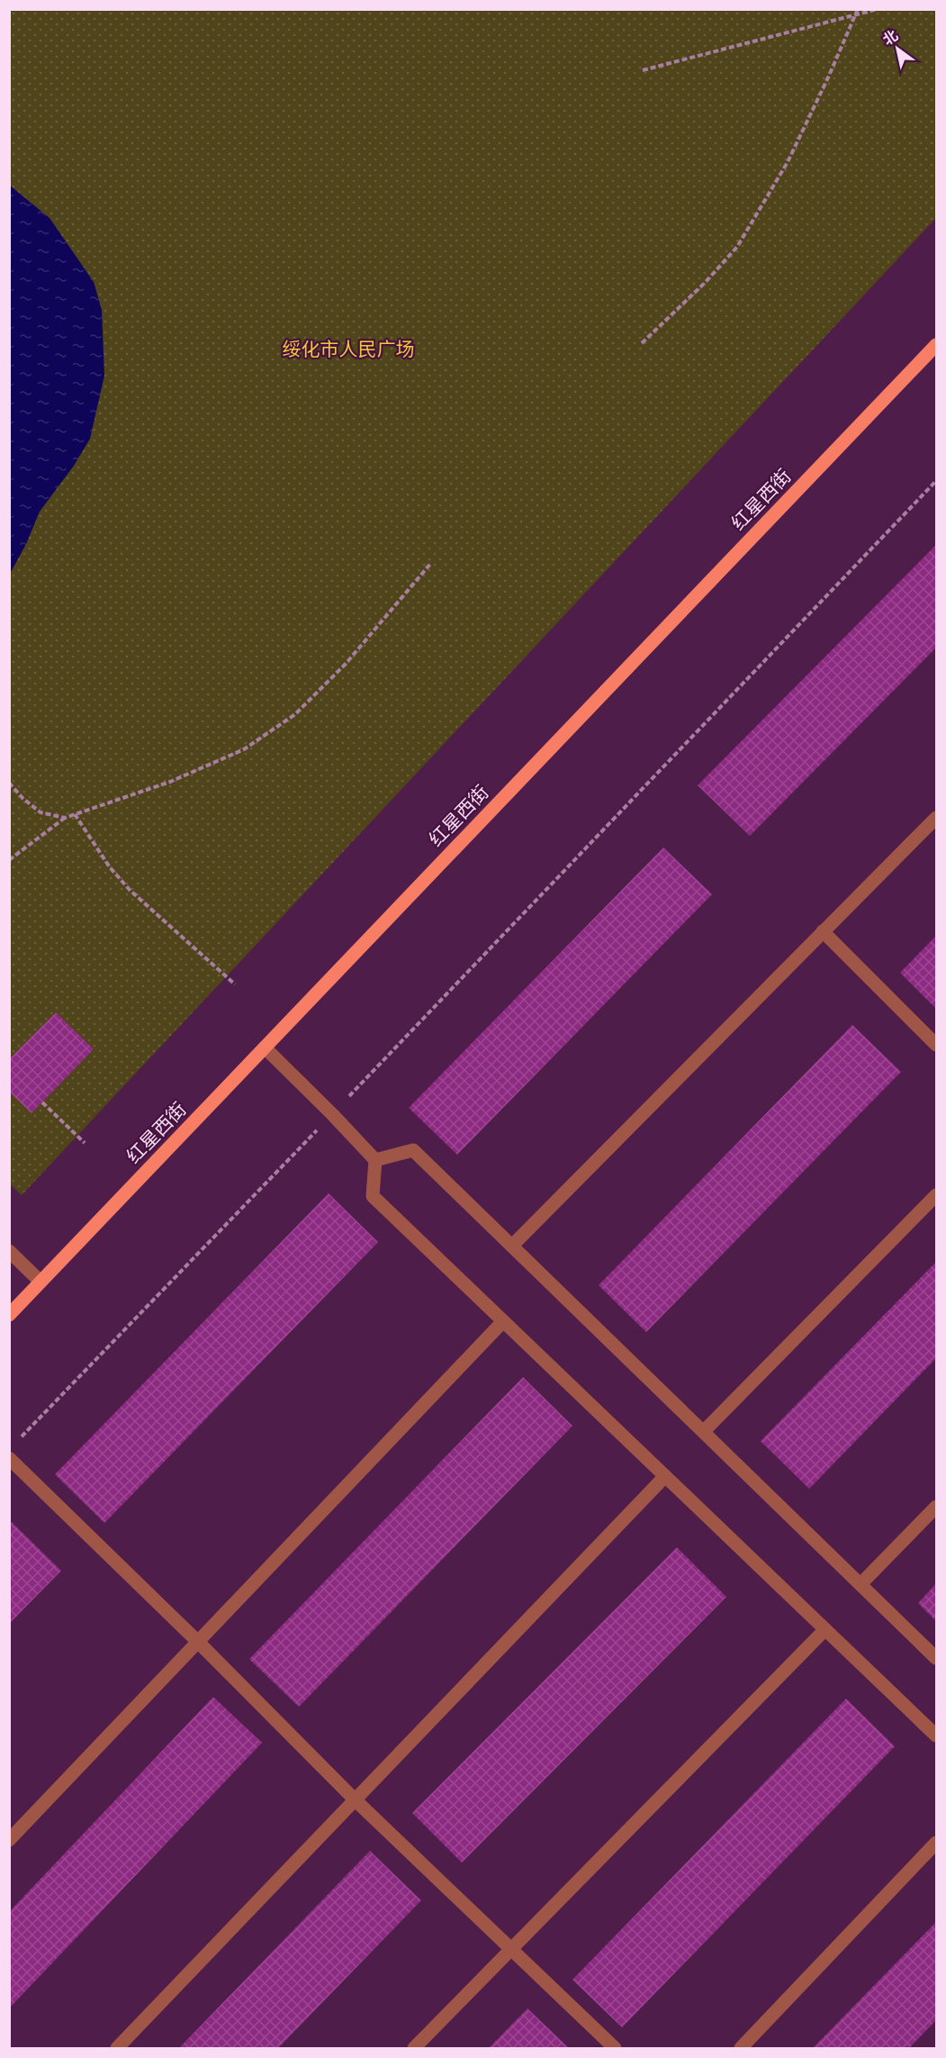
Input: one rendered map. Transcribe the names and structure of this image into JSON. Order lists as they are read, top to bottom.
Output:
{
  "streets": {
    "main road": ["红星西街"]
  },
  "parks": ["绥化市人民广场"],
  "north": "top left"
}
